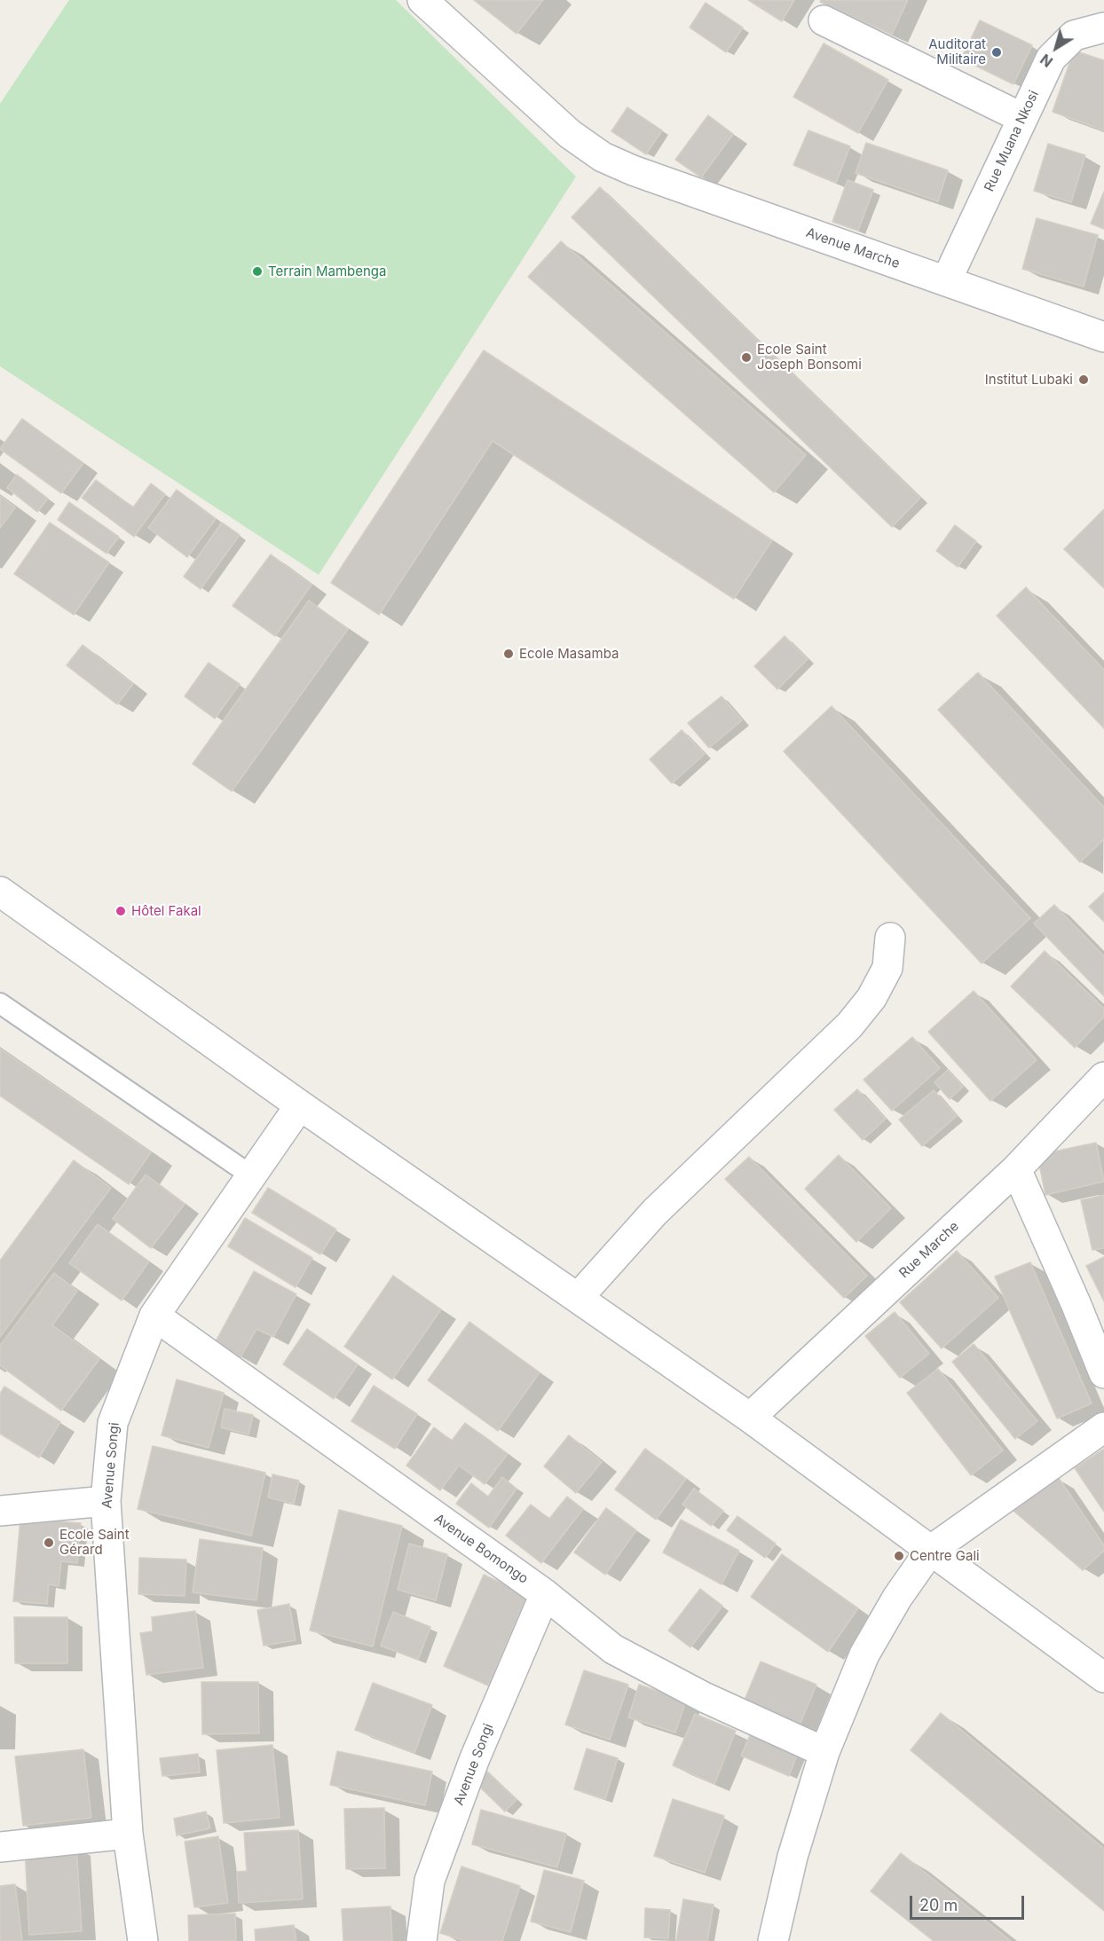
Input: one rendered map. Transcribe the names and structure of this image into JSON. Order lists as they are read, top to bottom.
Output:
{
  "streets": {
    "street": [
      "Rue Muana Nkosi",
      "Avenue Marche",
      "Rue Marche",
      "Avenue Songi",
      "Avenue Bomongo"
    ]
  },
  "crossings": [
    ["Rue Muana Nkosi", "Avenue Marche"],
    ["Avenue Songi", "Avenue Bomongo"]
  ],
  "places": [
    "Auditorat Militaire",
    "Terrain Mambenga",
    "Ecole Saint Joseph Bonsomi",
    "Institut Lubaki",
    "Ecole Masamba",
    "Hôtel Fakal",
    "Ecole Saint Gérard",
    "Centre Gali"
  ],
  "scale_bar": "20 m",
  "north": "bottom left"
}
